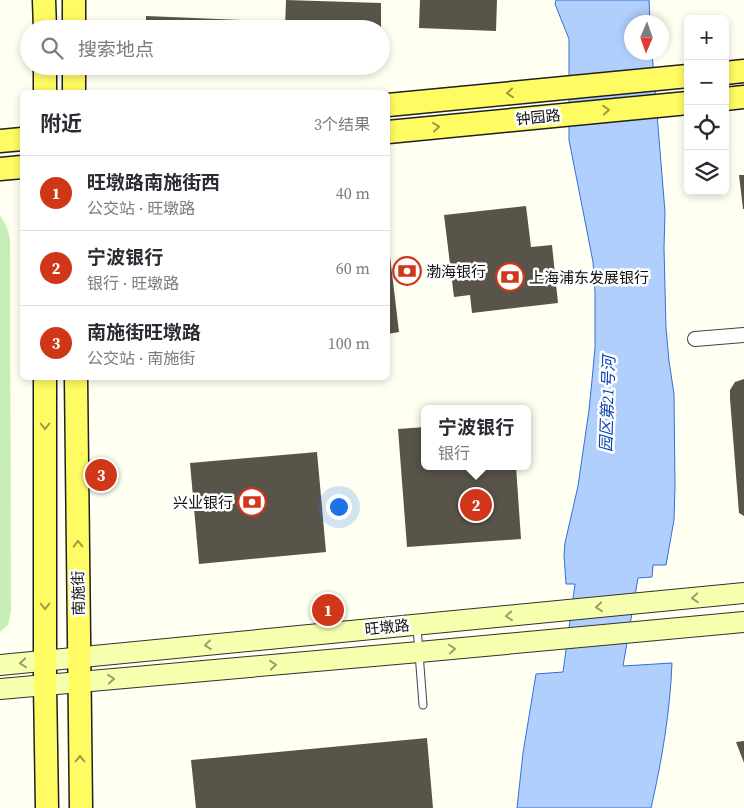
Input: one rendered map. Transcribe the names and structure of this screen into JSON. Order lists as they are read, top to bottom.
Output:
{
  "streets": {
    "main road": ["钟园路", "南施街", "旺墩路"]
  },
  "crossings": [
    ["南施街", "旺墩路"]
  ],
  "water": ["园区第21号河"],
  "places": {
    "bank": ["渤海银行", "上海浦东发展银行", "兴业银行"]
  },
  "north": "bottom",
  "page": {
    "map_buttons": ["+", "−"],
    "search": "搜索地点",
    "heading": ["附近", "3个结果"],
    "list": [
      {
        "mark": "1",
        "name": "旺墩路南施街西",
        "note": "公交站 · 旺墩路",
        "value": "40 m"
      },
      {
        "mark": "2",
        "name": "宁波银行",
        "note": "银行 · 旺墩路",
        "value": "60 m"
      },
      {
        "mark": "3",
        "name": "南施街旺墩路",
        "note": "公交站 · 南施街",
        "value": "100 m"
      }
    ],
    "popup": ["宁波银行", "银行"],
    "pins": ["3", "2", "1"]
  }
}
